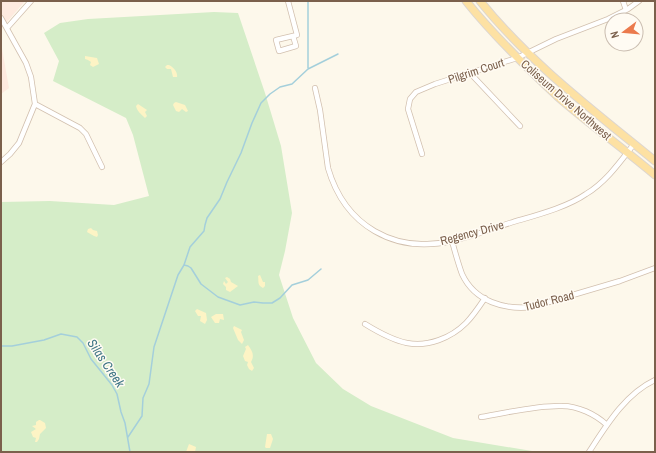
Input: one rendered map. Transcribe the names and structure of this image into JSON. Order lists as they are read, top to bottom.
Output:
{
  "streets": {
    "main road": ["Coliseum Drive Northwest"],
    "street": ["Pilgrim Court", "Regency Drive", "Tudor Road"]
  },
  "crossings": [
    ["Pilgrim Court", "Coliseum Drive Northwest"],
    ["Coliseum Drive Northwest", "Regency Drive"],
    ["Regency Drive", "Tudor Road"]
  ],
  "water": ["Silas Creek"],
  "north": "left"
}
